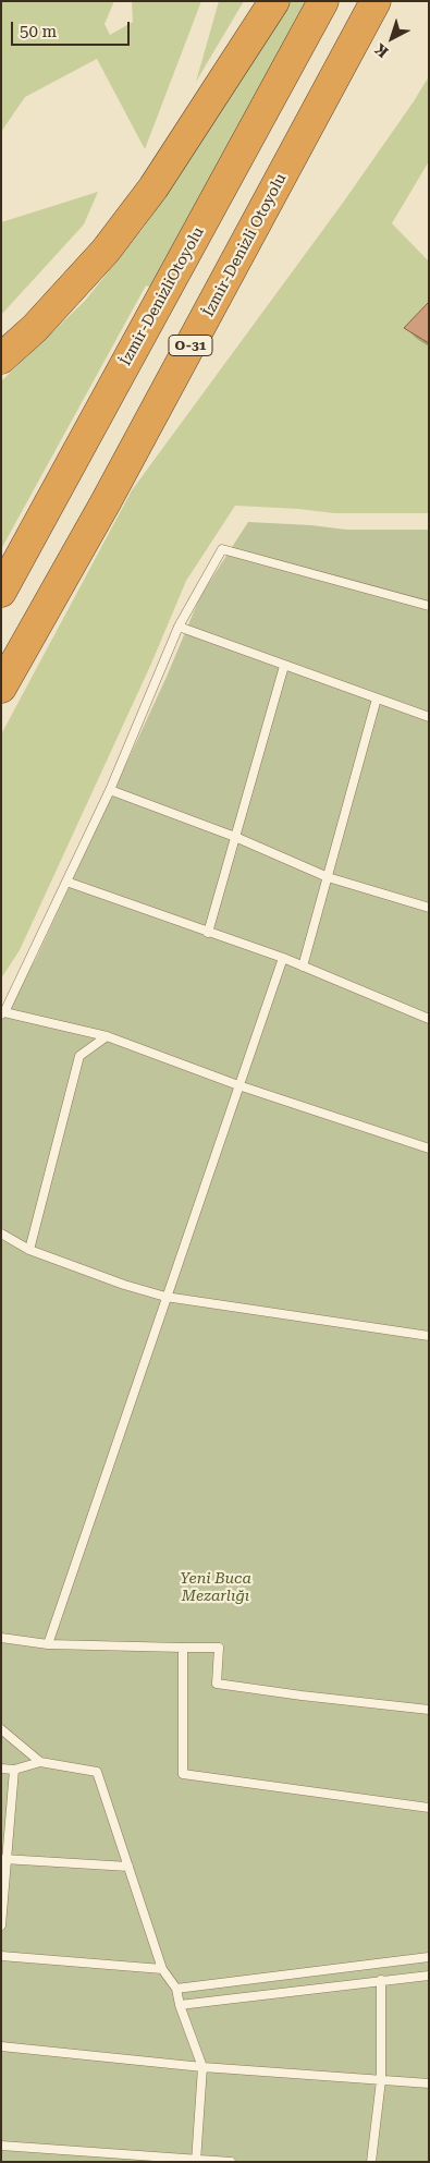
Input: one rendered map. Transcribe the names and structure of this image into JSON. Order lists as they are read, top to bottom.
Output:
{
  "streets": {
    "highway": ["İzmir-Denizli Otoyolu", "İzmir-DenizliOtoyolu", "O-31"]
  },
  "parks": ["Yeni Buca Mezarlığı"],
  "scale_bar": "50 m",
  "north": "bottom left"
}
